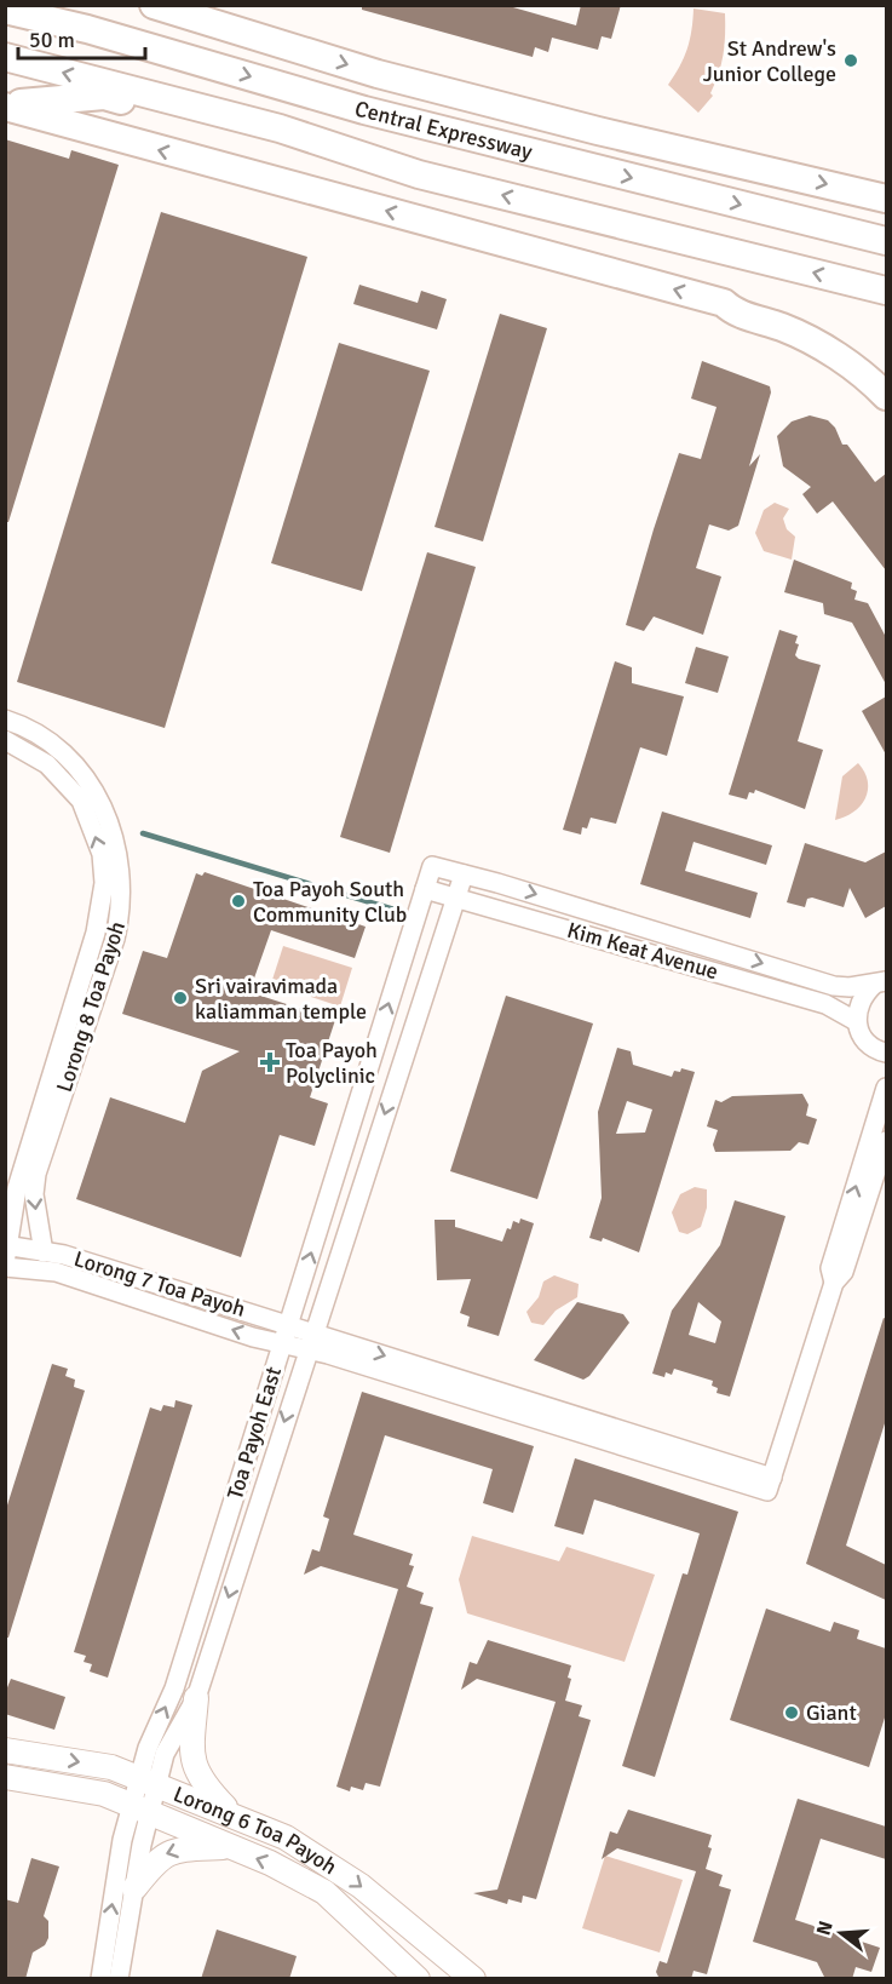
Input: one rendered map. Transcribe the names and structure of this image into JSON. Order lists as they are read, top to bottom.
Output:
{
  "streets": {
    "highway": ["Central Expressway"],
    "main road": ["Lorong 6 Toa Payoh"],
    "street": [
      "Kim Keat Avenue",
      "Lorong 8 Toa Payoh",
      "Lorong 7 Toa Payoh",
      "Toa Payoh East"
    ]
  },
  "crossings": [
    ["Kim Keat Avenue", "Toa Payoh East"],
    ["Lorong 8 Toa Payoh", "Lorong 7 Toa Payoh"],
    ["Lorong 7 Toa Payoh", "Toa Payoh East"],
    ["Toa Payoh East", "Lorong 6 Toa Payoh"]
  ],
  "places": {
    "other": [
      "St Andrew's Junior College",
      "Toa Payoh South Community Club",
      "Sri vairavimada kaliamman temple",
      "Giant"
    ],
    "health": ["Toa Payoh Polyclinic"]
  },
  "scale_bar": "50 m",
  "north": "left"
}
